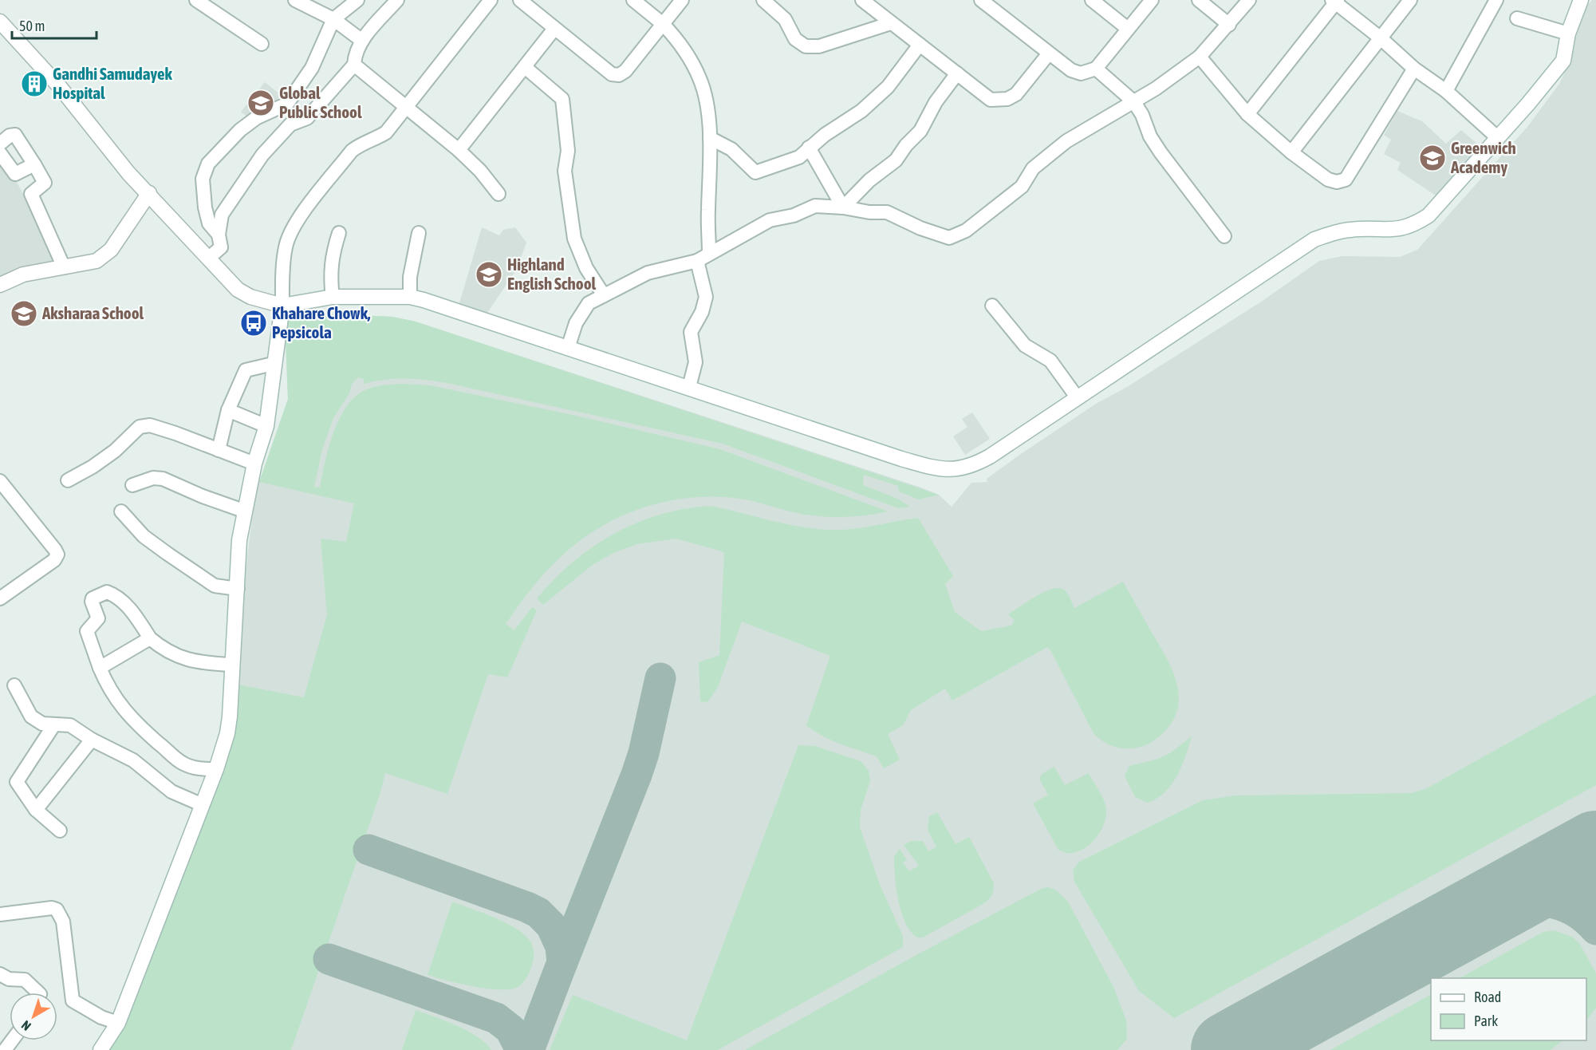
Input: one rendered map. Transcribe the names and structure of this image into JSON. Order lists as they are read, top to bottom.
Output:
{
  "places": {
    "building": ["Gandhi Samudayek Hospital"],
    "school or university": [
      "Global Public School",
      "Greenwich Academy",
      "Highland English School",
      "Aksharaa School"
    ],
    "bus stop": ["Khahare Chowk, Pepsicola"]
  },
  "legend": ["Road", "Park"],
  "scale_bar": "50 m",
  "north": "bottom left"
}
